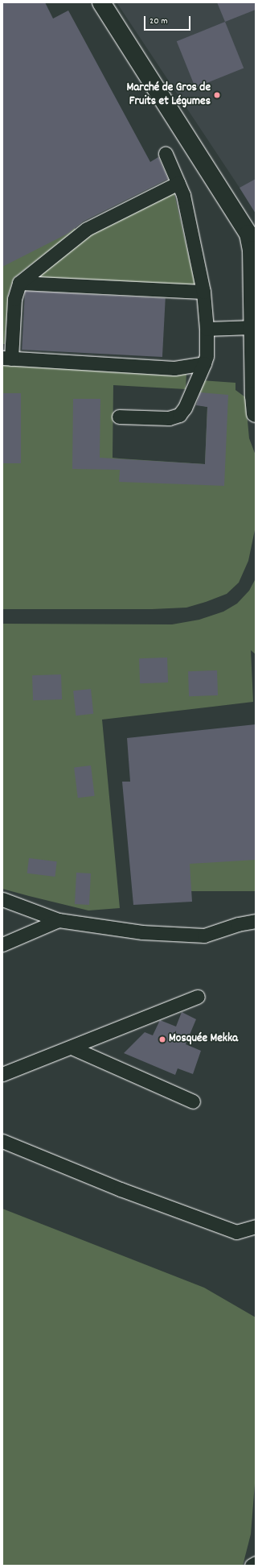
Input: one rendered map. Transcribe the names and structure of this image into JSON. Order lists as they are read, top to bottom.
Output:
{
  "places": ["Marché de Gros de Fruits et Légumes", "Mosquée Mekka"],
  "scale_bar": "20 m"
}
